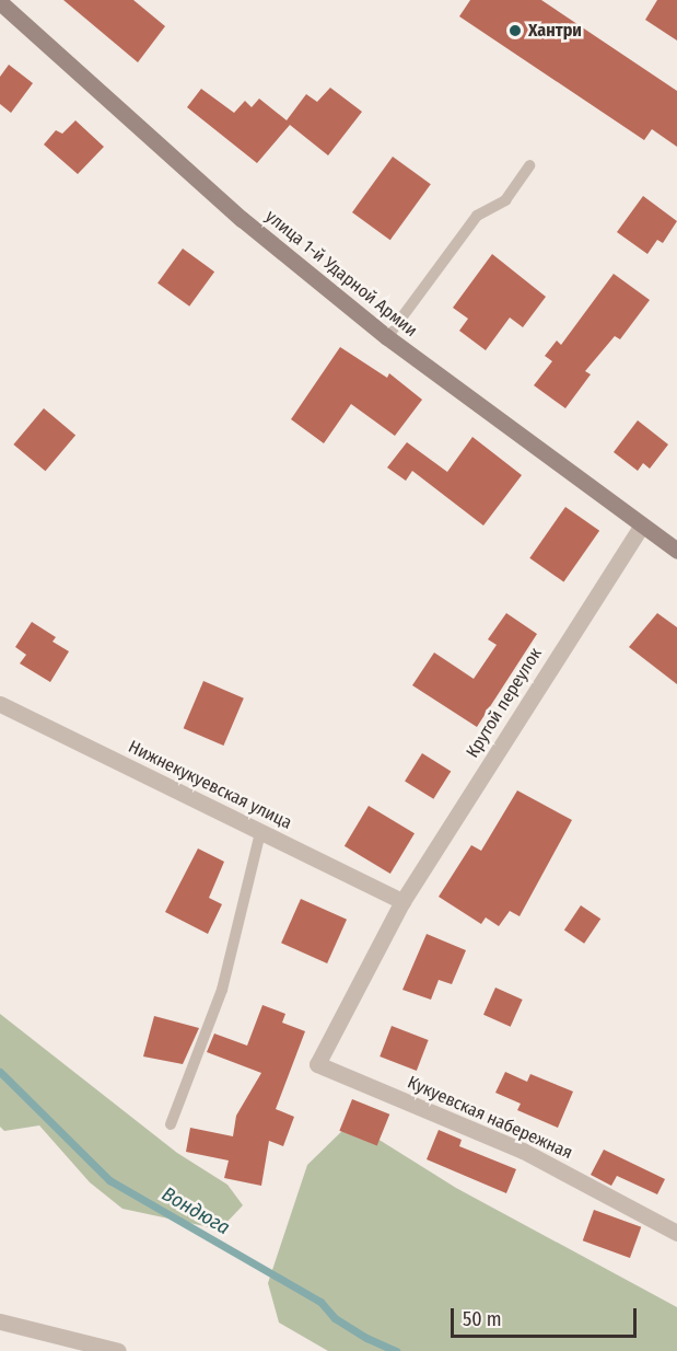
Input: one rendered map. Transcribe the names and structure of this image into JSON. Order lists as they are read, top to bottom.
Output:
{
  "streets": {
    "main road": ["улица 1-й Ударной Армии"],
    "street": ["Крутой переулок", "Нижнекукуевская улица", "Кукуевская набережная"]
  },
  "crossings": [
    ["улица 1-й Ударной Армии", "Крутой переулок"],
    ["Крутой переулок", "Нижнекукуевская улица"],
    ["Крутой переулок", "Кукуевская набережная"]
  ],
  "water": ["Вондюга"],
  "places": ["Хантри"],
  "scale_bar": "50 m"
}
